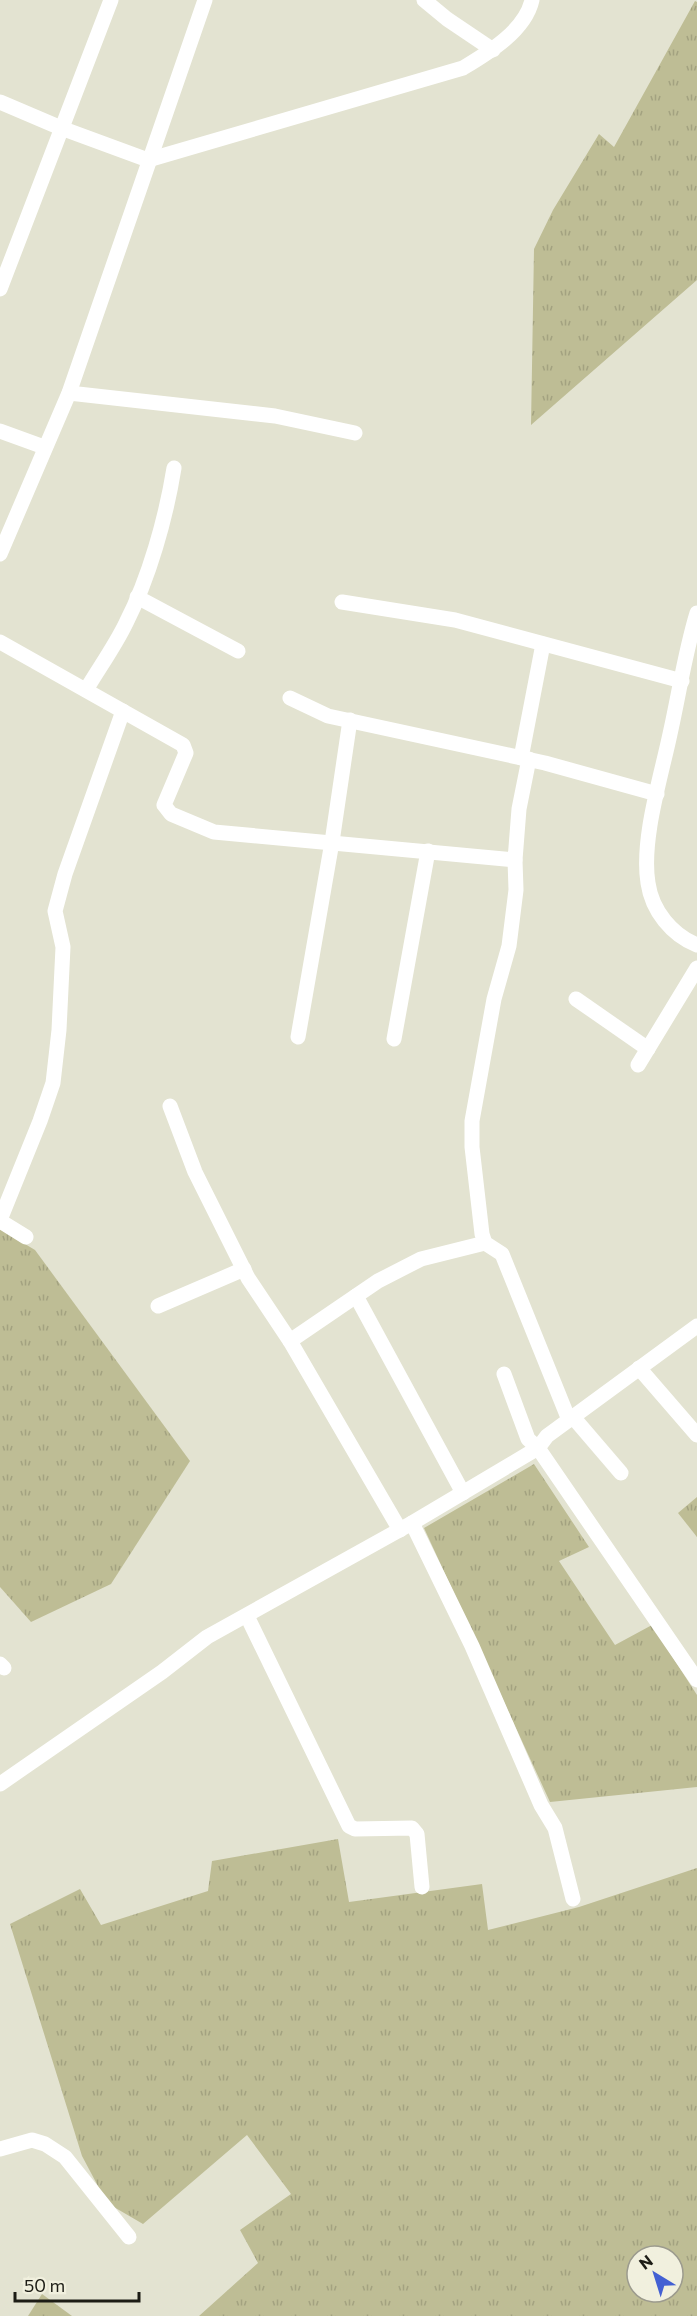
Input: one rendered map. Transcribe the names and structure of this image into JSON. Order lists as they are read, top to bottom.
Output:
{
  "scale_bar": "50 m",
  "north": "top left"
}
